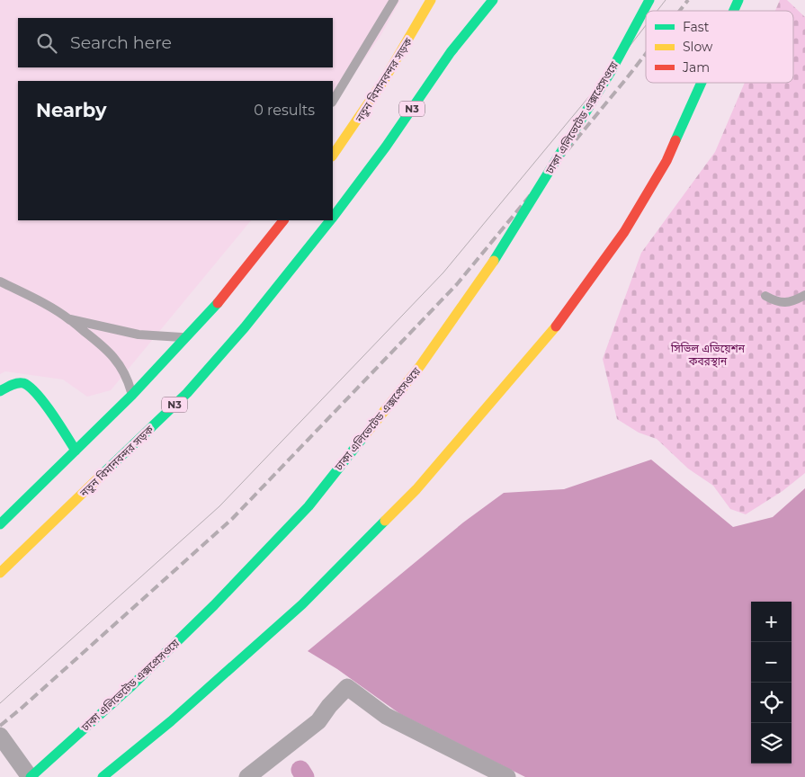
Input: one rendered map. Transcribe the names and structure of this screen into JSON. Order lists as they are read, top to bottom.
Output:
{
  "streets": {
    "main road": ["নতুন বিমানবন্দর সড়ক", "N3", "ঢাকা এলিভেটেড এক্সপ্রেসওয়ে"]
  },
  "parks": ["সিভিল এভিয়েশন কবরস্থান"],
  "legend": ["Fast", "Slow", "Jam"],
  "page": {
    "search": "Search here",
    "heading": ["Nearby", "0 results"],
    "map_buttons": ["+", "−"]
  }
}
